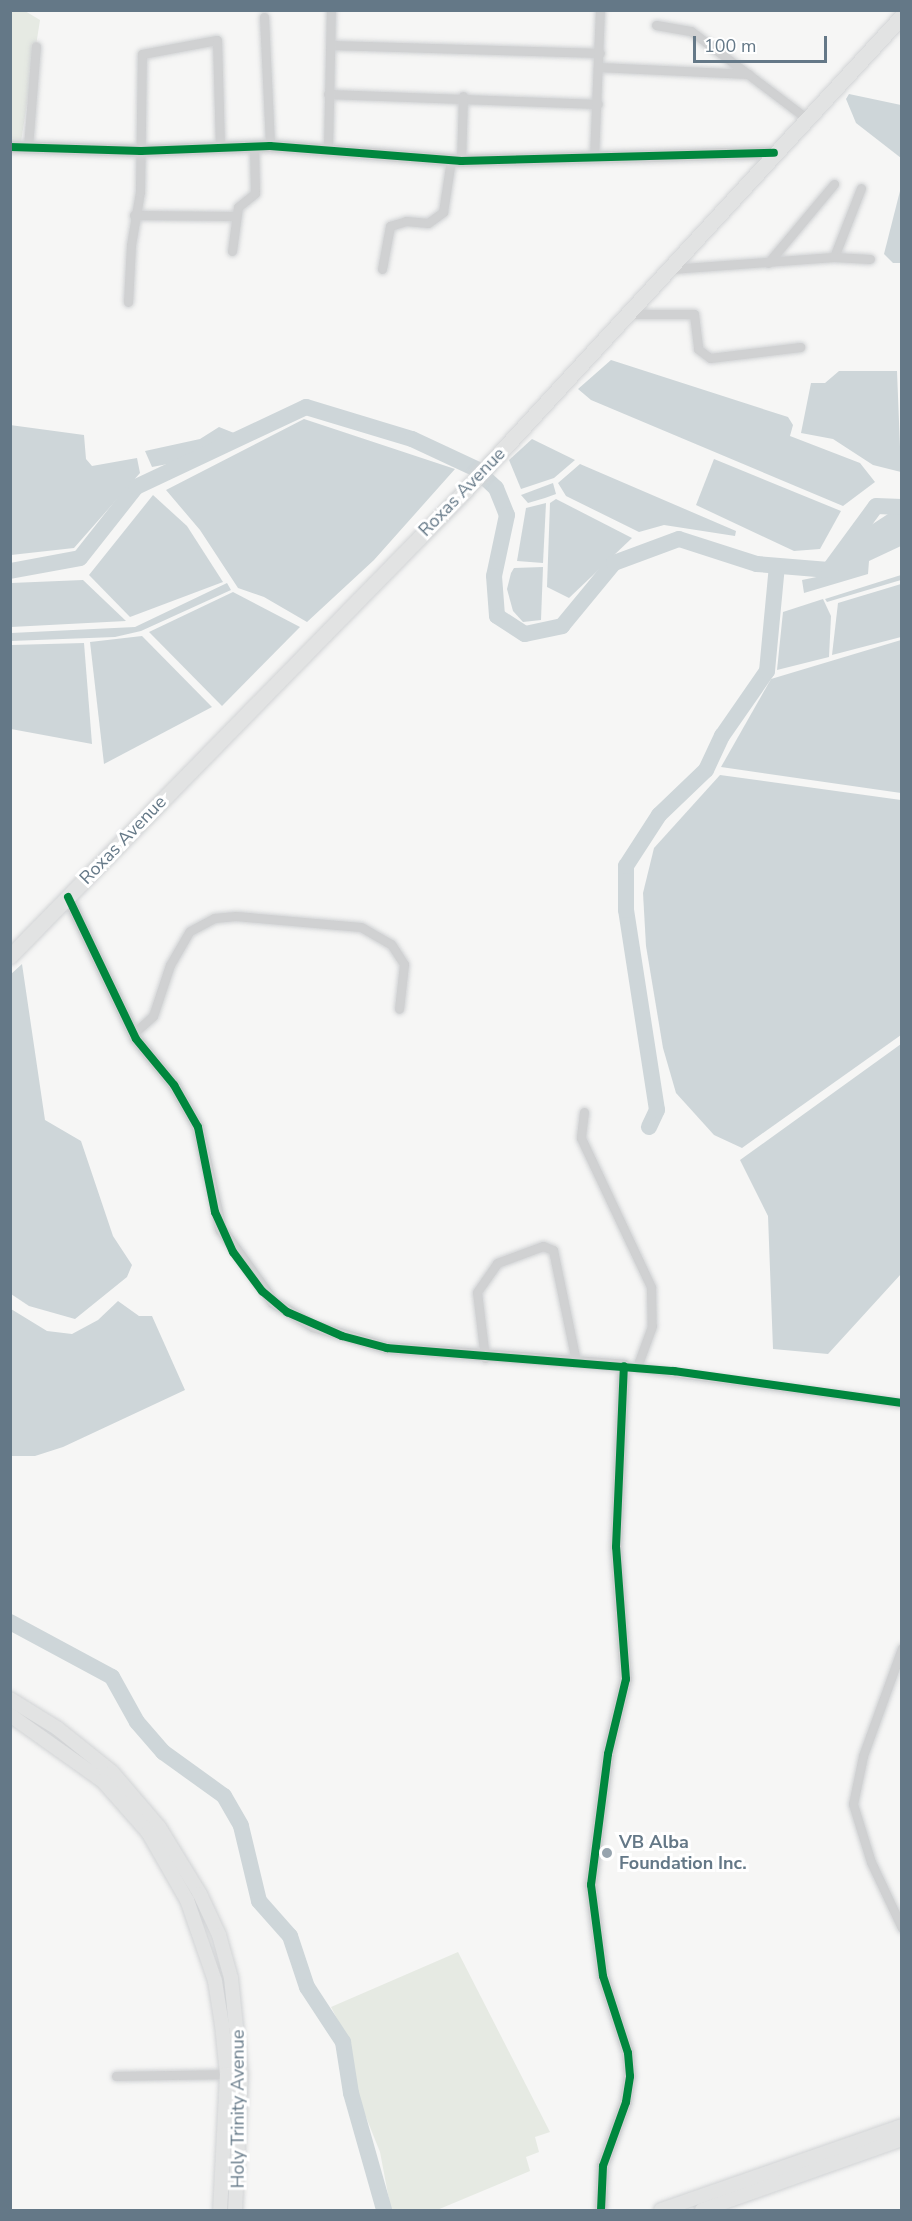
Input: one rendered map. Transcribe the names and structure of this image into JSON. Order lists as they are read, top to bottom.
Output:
{
  "streets": {
    "main road": ["Roxas Avenue", "Holy Trinity Avenue"]
  },
  "places": ["VB Alba Foundation Inc."],
  "scale_bar": "100 m"
}
